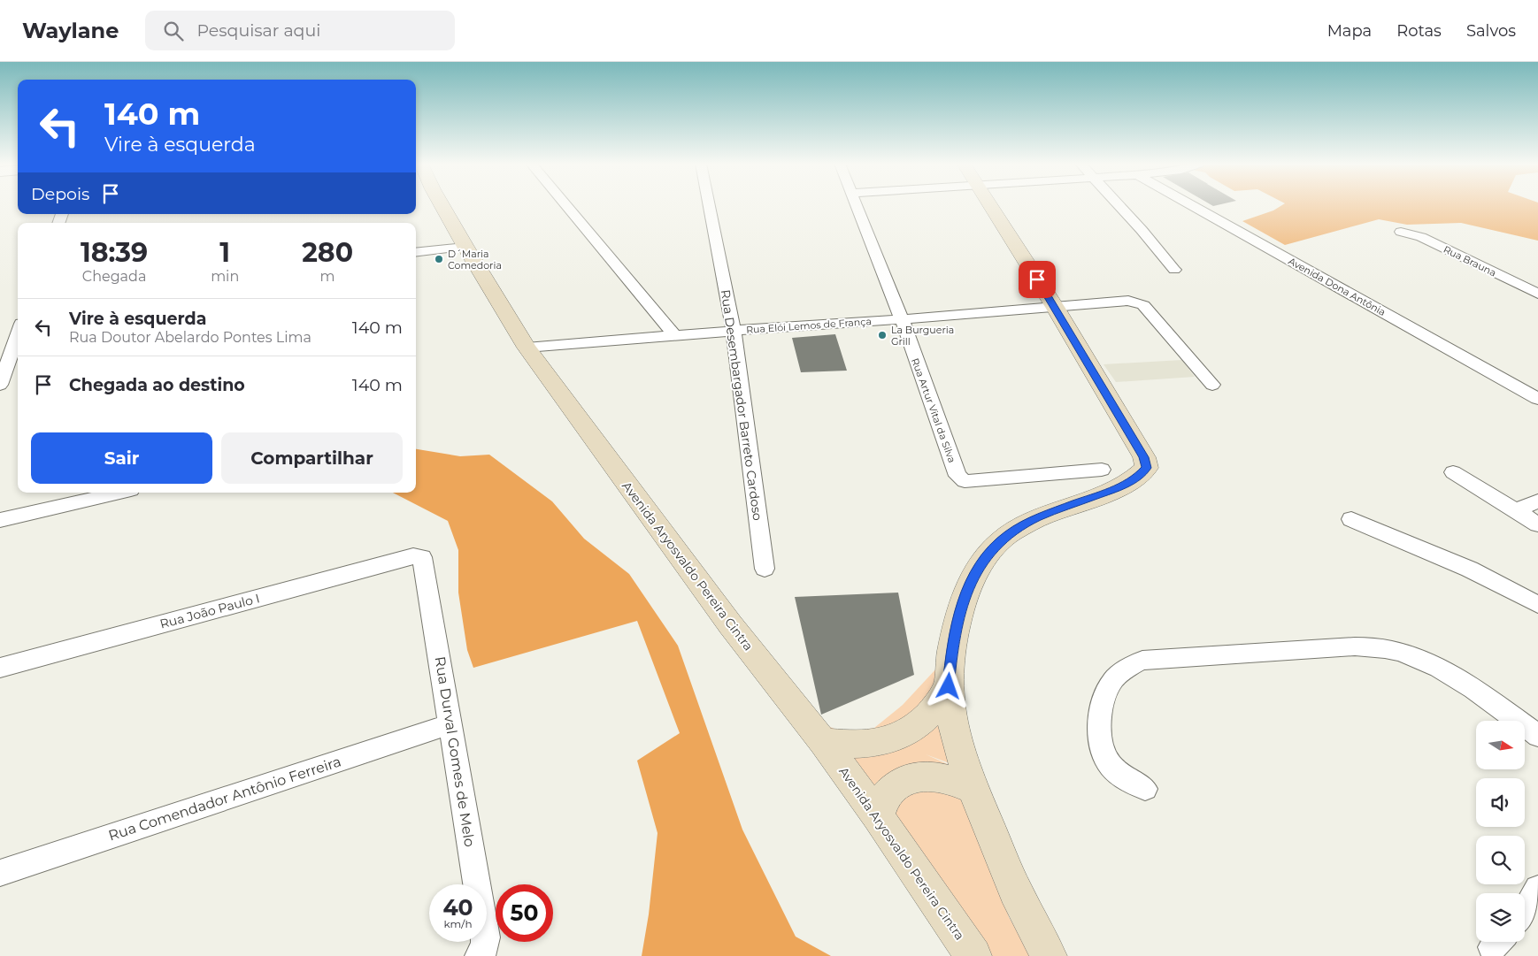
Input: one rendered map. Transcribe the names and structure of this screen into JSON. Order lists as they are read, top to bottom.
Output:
{
  "streets": {
    "main road": ["Avenida Aryosvaldo Pereira Cintra"],
    "street": [
      "Rua Brauna",
      "Avenida Dona Antônia",
      "Rua Elói Lemos de França",
      "Rua Desembargador Barreto Cardoso",
      "Rua Artur Vital da Silva",
      "Rua João Paulo I",
      "Rua Durval Gomes de Melo",
      "Rua Comendador Antônio Ferreira"
    ]
  },
  "crossings": [
    ["Rua Elói Lemos de França", "Rua Desembargador Barreto Cardoso"],
    ["Rua Elói Lemos de França", "Rua Artur Vital da Silva"],
    ["Rua Elói Lemos de França", "Avenida Aryosvaldo Pereira Cintra"],
    ["Rua João Paulo I", "Rua Durval Gomes de Melo"],
    ["Rua Durval Gomes de Melo", "Rua Comendador Antônio Ferreira"]
  ],
  "places": ["D´Maria Comedoria", "La Burgueria Grill"],
  "north": "right",
  "page": {
    "header": "Waylane",
    "search": "Pesquisar aqui",
    "nav": ["Mapa", "Rotas", "Salvos"],
    "turn": ["140 m", "Vire à esquerda"],
    "then": "Depois",
    "eta": [
      "18:39",
      "Chegada",
      "1",
      "min",
      "280",
      "m"
    ],
    "list": [
      {
        "name": "Vire à esquerda",
        "note": "Rua Doutor Abelardo Pontes Lima",
        "value": "140 m"
      },
      {
        "name": "Chegada ao destino",
        "value": "140 m"
      }
    ],
    "buttons": ["Sair", "Compartilhar"],
    "speed": "40 km/h",
    "limit": "50"
  }
}
